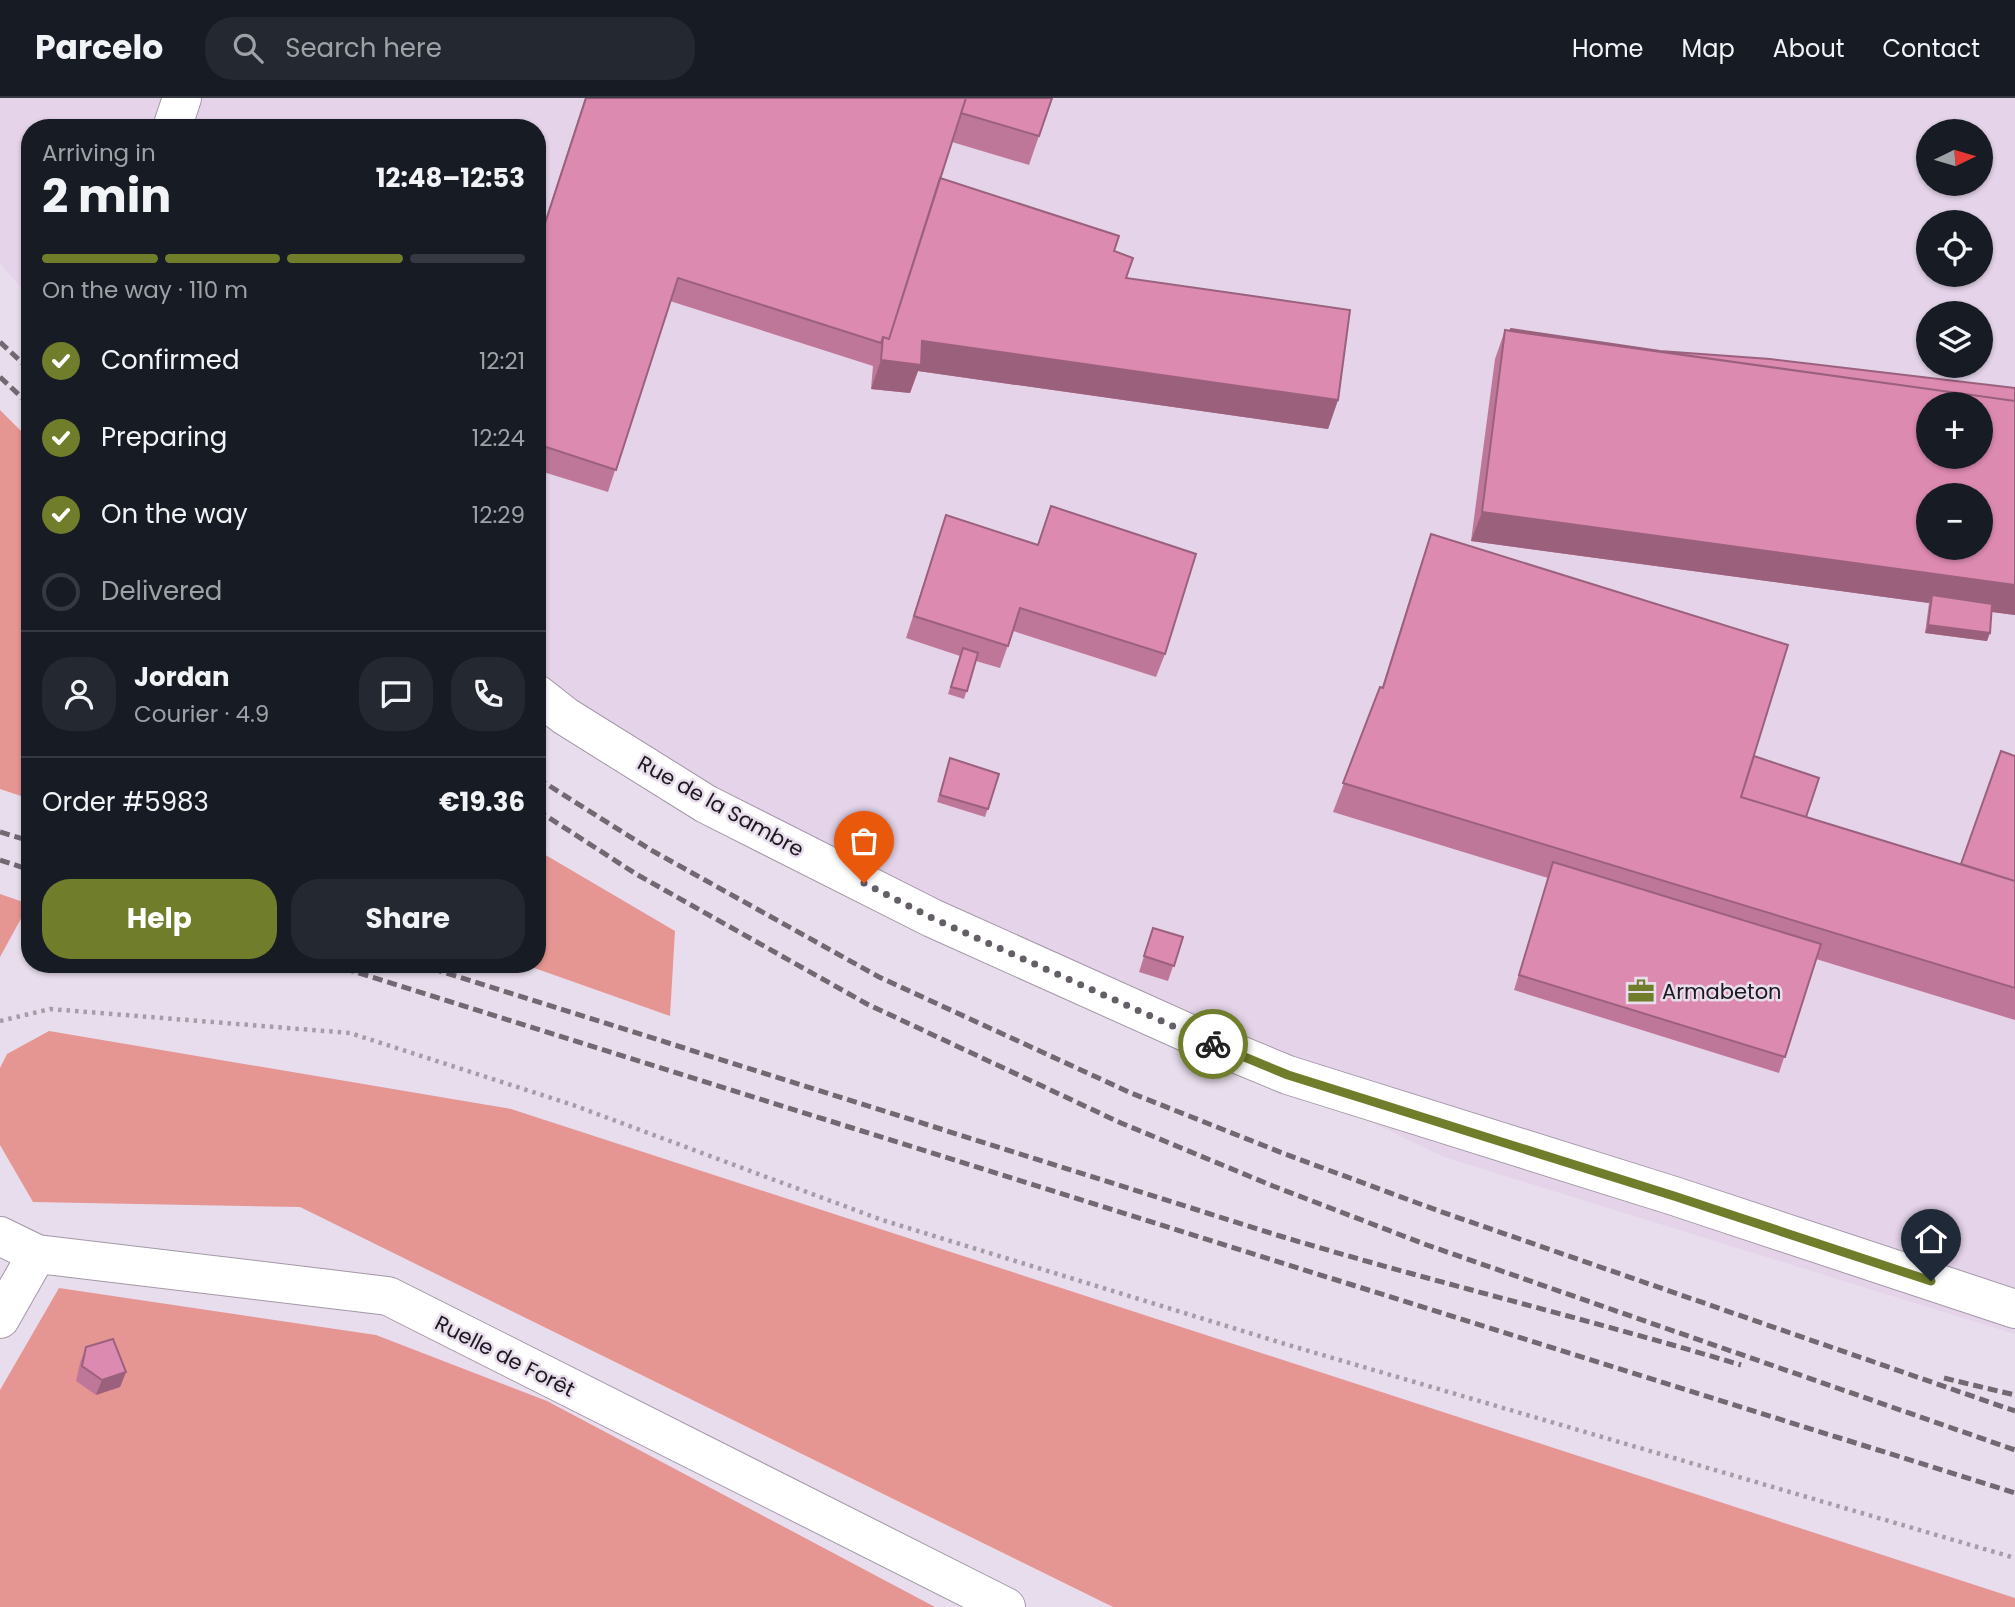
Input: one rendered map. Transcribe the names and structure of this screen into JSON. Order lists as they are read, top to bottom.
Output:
{
  "streets": {
    "street": ["Rue de la Sambre", "Ruelle de Forêt"]
  },
  "places": {
    "office": ["Armabeton"]
  },
  "north": "right",
  "page": {
    "header": "Parcelo",
    "search": "Search here",
    "nav": [
      "Home",
      "Map",
      "About",
      "Contact"
    ],
    "map_buttons": ["+", "−"],
    "heading": ["2 min", "Arriving in", "12:48–12:53"],
    "panel": [
      "Jordan",
      "Courier · 4.9",
      "Order #5983",
      "€19.36"
    ],
    "bar": "On the way · 110 m",
    "list": [
      ["Confirmed", "12:21"],
      ["Preparing", "12:24"],
      ["On the way", "12:29"],
      "Delivered"
    ],
    "buttons": ["Help", "Share"]
  }
}
